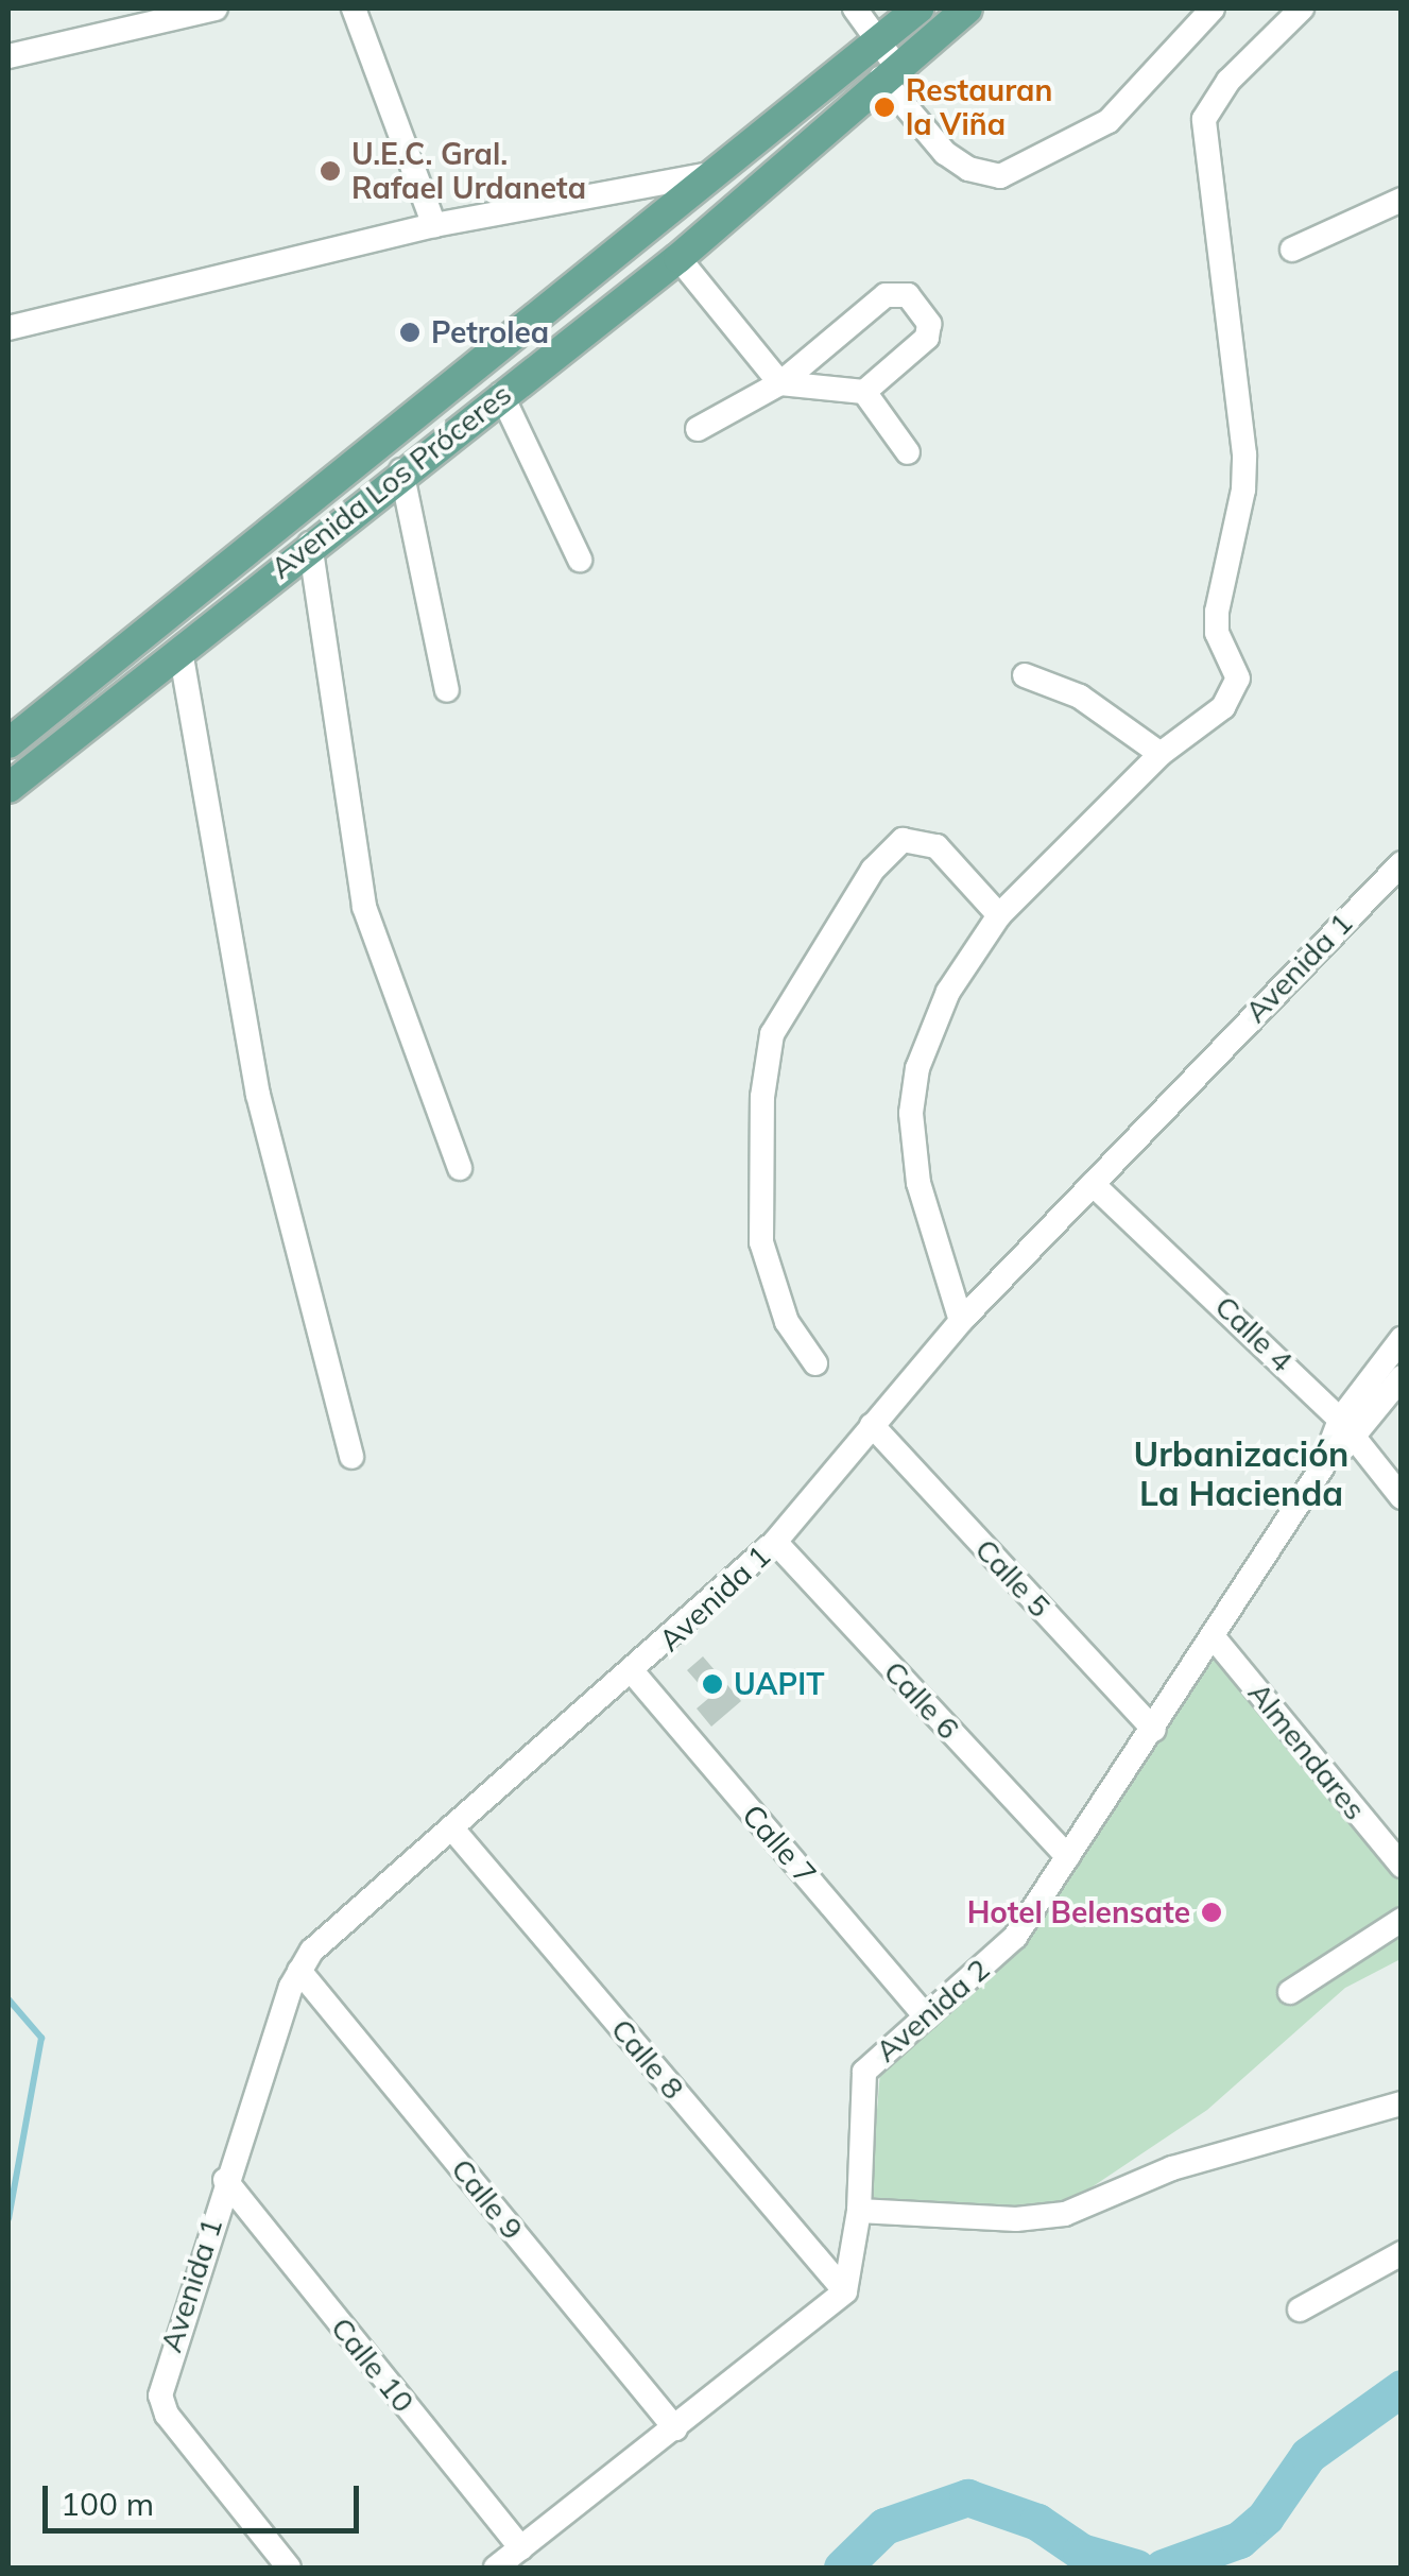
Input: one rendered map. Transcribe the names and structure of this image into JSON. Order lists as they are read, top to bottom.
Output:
{
  "streets": {
    "main road": ["Avenida Los Próceres"],
    "street": [
      "Avenida 1",
      "Calle 4",
      "Calle 5",
      "Calle 6",
      "Almendares",
      "Calle 7",
      "Avenida 2",
      "Calle 8",
      "Calle 9",
      "Calle 10"
    ]
  },
  "crossings": [
    ["Avenida 1", "Calle 4"],
    ["Avenida 1", "Calle 5"],
    ["Avenida 1", "Calle 6"],
    ["Avenida 1", "Calle 7"],
    ["Avenida 1", "Calle 8"],
    ["Avenida 1", "Calle 9"],
    ["Avenida 1", "Calle 10"],
    ["Calle 4", "Avenida 2"],
    ["Calle 5", "Avenida 2"],
    ["Calle 6", "Avenida 2"],
    ["Almendares", "Avenida 2"],
    ["Calle 7", "Avenida 2"],
    ["Avenida 2", "Calle 8"]
  ],
  "districts": ["Urbanización La Hacienda"],
  "places": [
    "Restauran la Viña",
    "U.E.C. Gral. Rafael Urdaneta",
    "Petrolea",
    "UAPIT",
    "Hotel Belensate"
  ],
  "scale_bar": "100 m"
}
